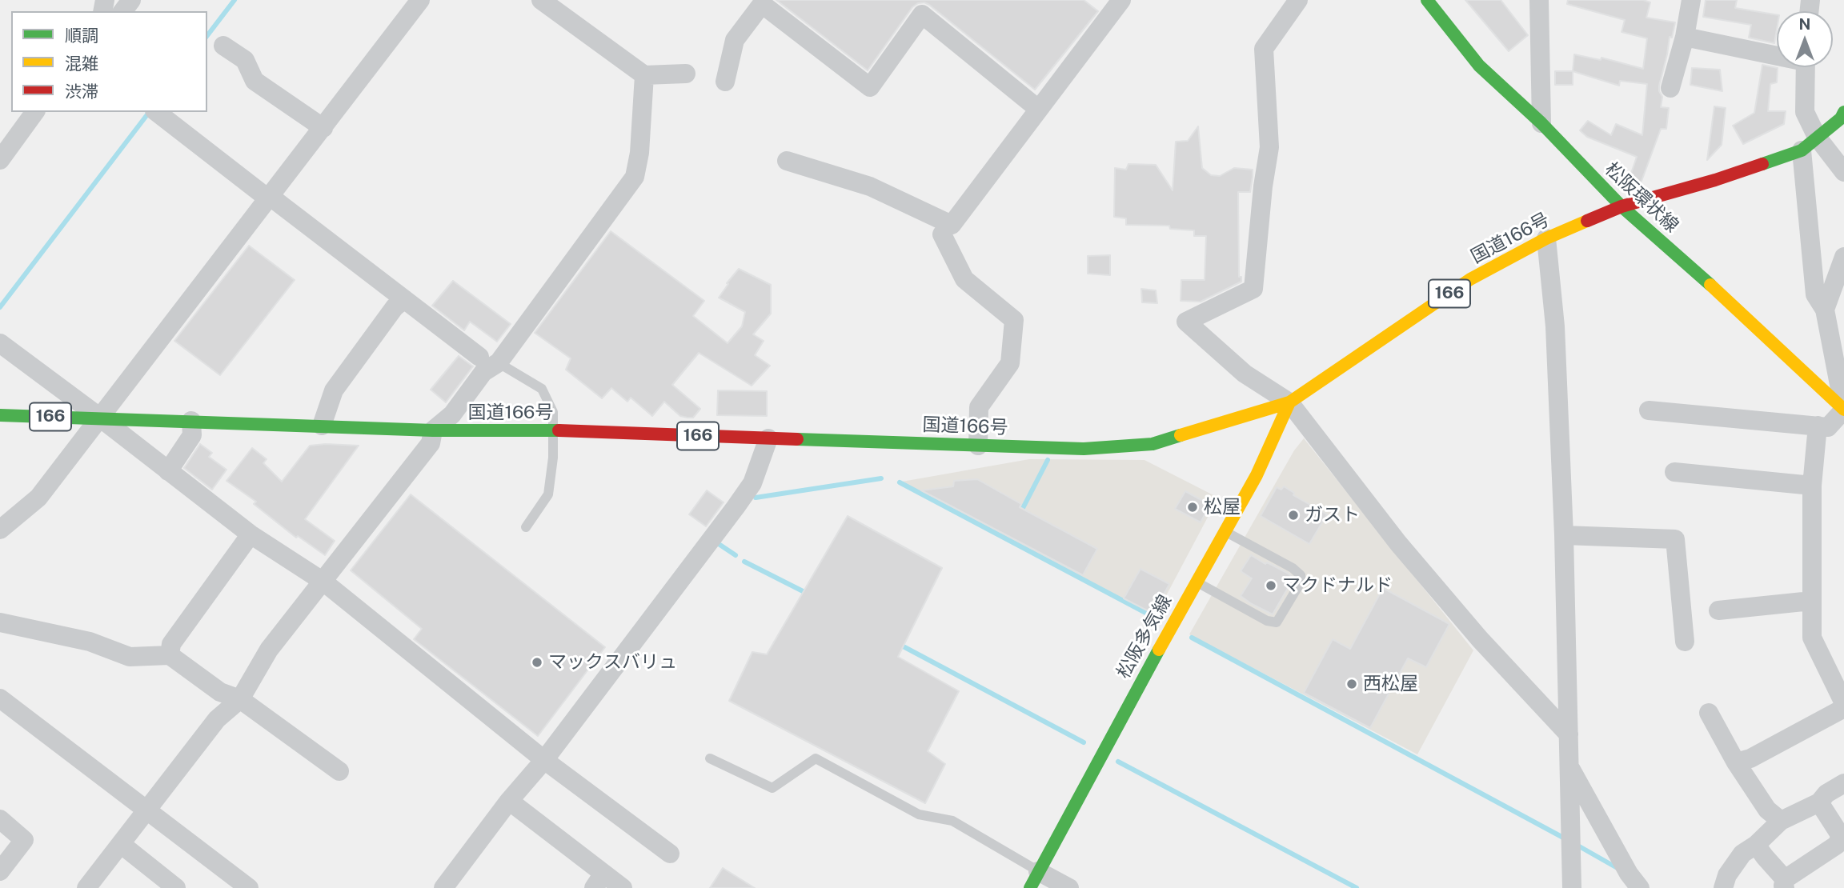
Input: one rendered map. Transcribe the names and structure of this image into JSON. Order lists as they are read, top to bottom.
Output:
{
  "streets": {
    "main road": [
      "松阪環状線",
      "国道166号",
      "166",
      "松阪多気線"
    ]
  },
  "crossings": [
    ["松阪環状線", "国道166号"],
    ["国道166号", "松阪多気線"]
  ],
  "places": [
    "松屋",
    "ガスト",
    "マクドナルド",
    "マックスバリュ",
    "西松屋"
  ],
  "legend": ["順調", "混雑", "渋滞"],
  "north": "top"
}
